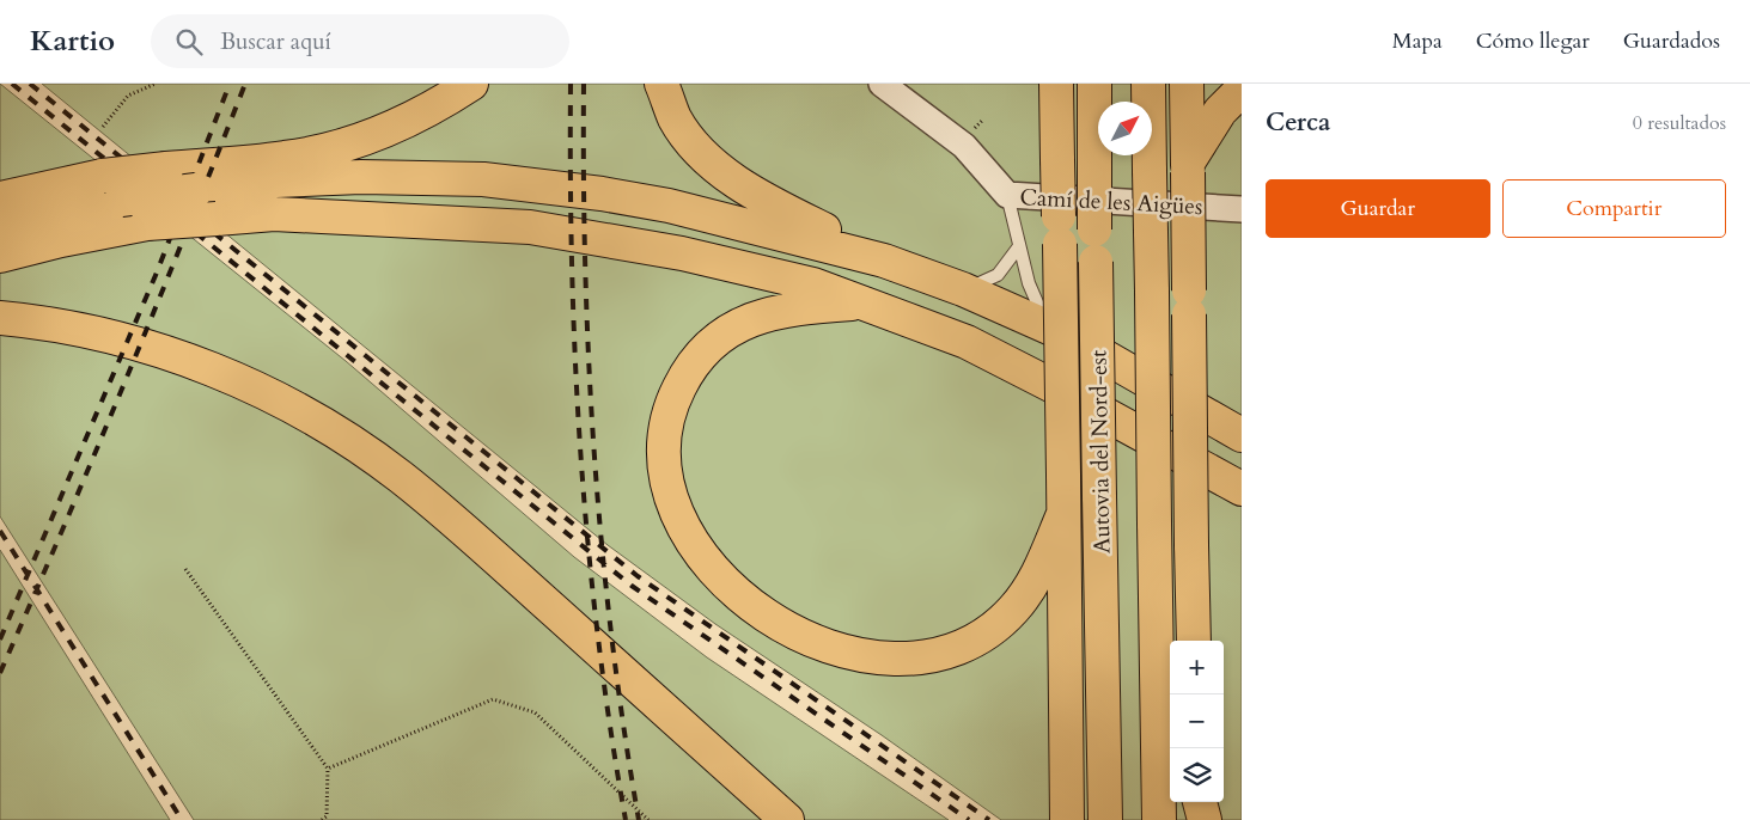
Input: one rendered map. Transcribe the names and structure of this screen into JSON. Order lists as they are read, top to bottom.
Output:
{
  "streets": {
    "highway": ["Autovia del Nord-est"],
    "street": ["Camí de les Aigües"]
  },
  "north": "top right",
  "page": {
    "header": "Kartio",
    "search": "Buscar aquí",
    "nav": ["Mapa", "Cómo llegar", "Guardados"],
    "heading": ["Cerca", "0 resultados"],
    "buttons": ["Guardar", "Compartir"],
    "map_buttons": ["+", "−"]
  }
}
